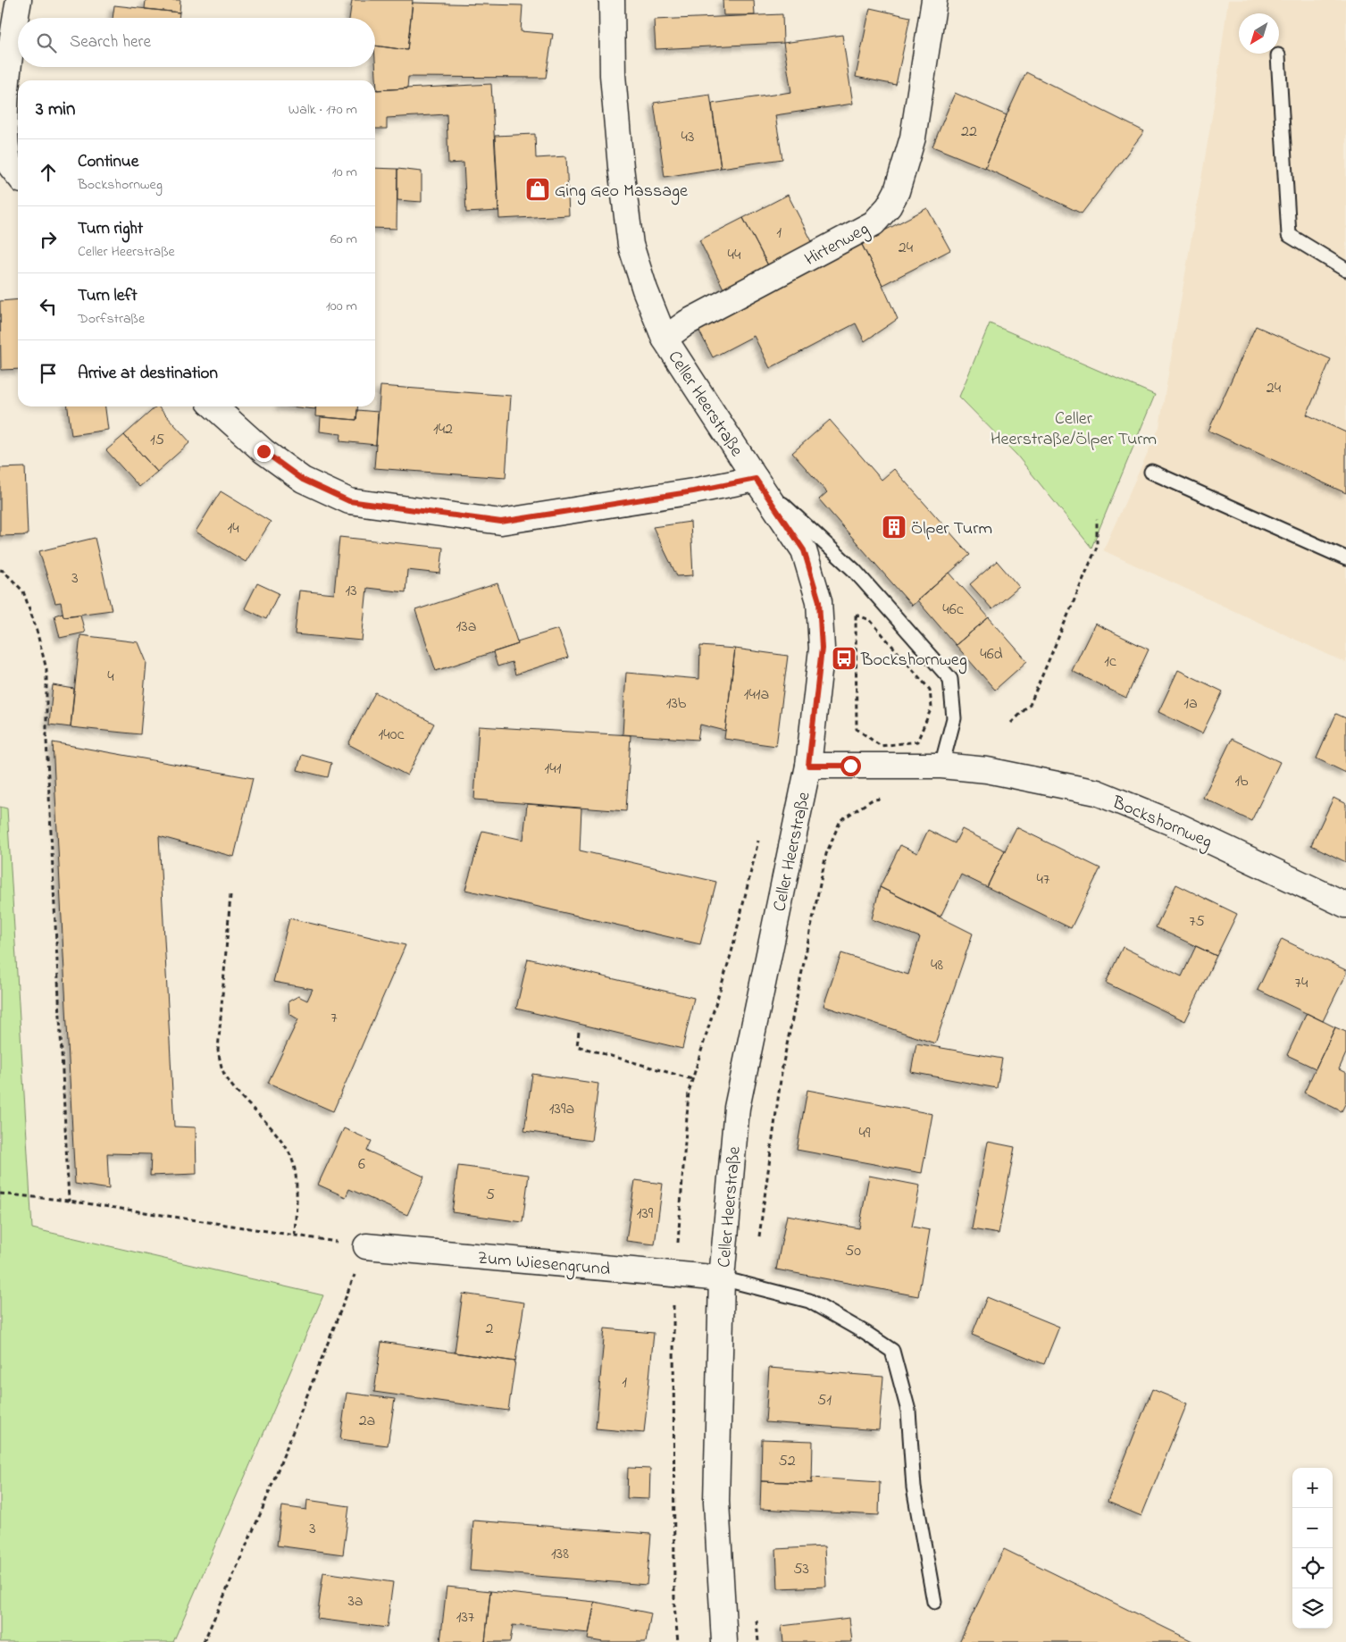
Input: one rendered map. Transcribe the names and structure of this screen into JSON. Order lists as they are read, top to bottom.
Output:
{
  "streets": {
    "street": [
      "Hirtenweg",
      "Celler Heerstraße",
      "Bockshornweg",
      "Zum Wiesengrund"
    ]
  },
  "crossings": [
    ["Hirtenweg", "Celler Heerstraße"],
    ["Celler Heerstraße", "Bockshornweg"],
    ["Celler Heerstraße", "Zum Wiesengrund"]
  ],
  "parks": ["Celler Heerstraße/Ölper Turm"],
  "places": {
    "shop": ["Ging Geo Massage"],
    "building": ["Ölper Turm"],
    "bus stop": ["Bockshornweg"]
  },
  "house_numbers": [
    "22",
    "43",
    "1",
    "24",
    "44",
    "24",
    "142",
    "15",
    "14",
    "3",
    "13",
    "46c",
    "13a",
    "46d",
    "1c",
    "4",
    "141a",
    "13b",
    "1a",
    "140c",
    "141",
    "1b",
    "47",
    "75",
    "48",
    "74",
    "7",
    "139a",
    "49",
    "6",
    "5",
    "139",
    "50",
    "2",
    "1",
    "51",
    "2a",
    "52",
    "3",
    "138",
    "53",
    "3a",
    "137"
  ],
  "north": "bottom left",
  "page": {
    "search": "Search here",
    "heading": ["3 min", "Walk · 170 m"],
    "list": [
      ["Continue", "Bockshornweg", "10 m"],
      ["Turn right", "Celler Heerstraße", "60 m"],
      ["Turn left", "Dorfstraße", "100 m"],
      "Arrive at destination"
    ],
    "map_buttons": ["+", "−"]
  }
}
